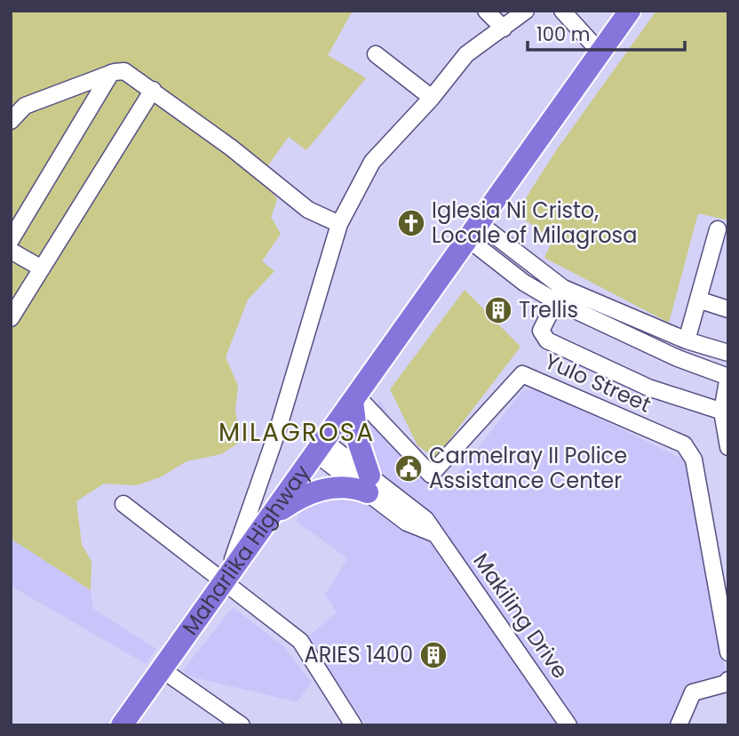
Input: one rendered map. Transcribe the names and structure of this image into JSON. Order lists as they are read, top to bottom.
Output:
{
  "streets": {
    "highway": ["Maharlika Highway"],
    "street": ["Yulo Street", "Makiling Drive"]
  },
  "crossings": [
    ["Yulo Street", "Maharlika Highway"],
    ["Maharlika Highway", "Makiling Drive"]
  ],
  "districts": ["MILAGROSA"],
  "places": {
    "church": ["Iglesia Ni Cristo, Locale of Milagrosa"],
    "building": ["Trellis", "ARIES 1400"],
    "public building": ["Carmelray II Police Assistance Center"]
  },
  "scale_bar": "100 m"
}
